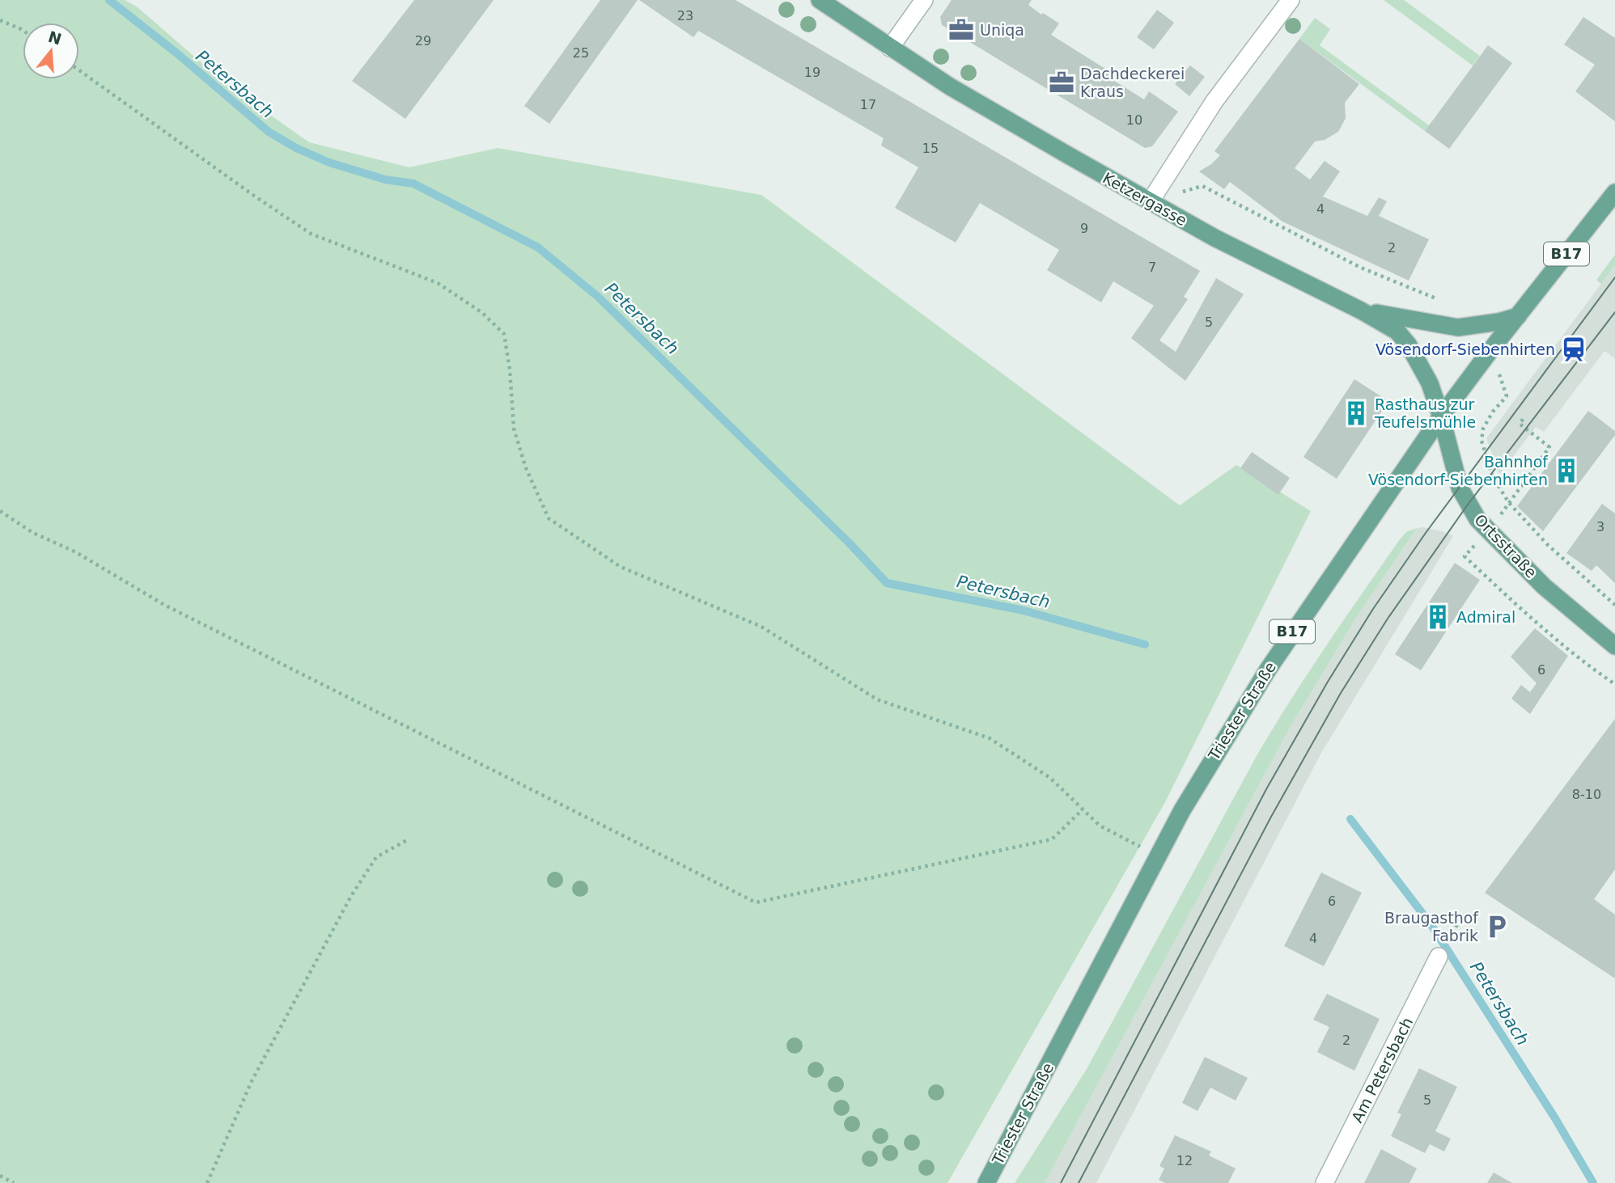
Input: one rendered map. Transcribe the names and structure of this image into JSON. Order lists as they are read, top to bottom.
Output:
{
  "streets": {
    "main road": [
      "Ketzergasse",
      "B17",
      "Ortsstraße",
      "Triester Straße"
    ],
    "street": ["Am Petersbach"]
  },
  "crossings": [
    ["Ketzergasse", "Ortsstraße"],
    ["Ketzergasse", "Triester Straße"],
    ["Ortsstraße", "Triester Straße"]
  ],
  "water": ["Petersbach"],
  "places": {
    "office": ["Uniqa", "Dachdeckerei Kraus"],
    "station": ["Vösendorf-Siebenhirten"],
    "building": ["Rasthaus zur Teufelsmühle", "Bahnhof Vösendorf-Siebenhirten", "Admiral"],
    "parking": ["Braugasthof Fabrik"]
  },
  "house_numbers": [
    "23",
    "29",
    "25",
    "19",
    "17",
    "10",
    "15",
    "4",
    "9",
    "2",
    "7",
    "5",
    "3",
    "6",
    "8-10",
    "6",
    "4",
    "2",
    "5",
    "12"
  ],
  "north": "top"
}
